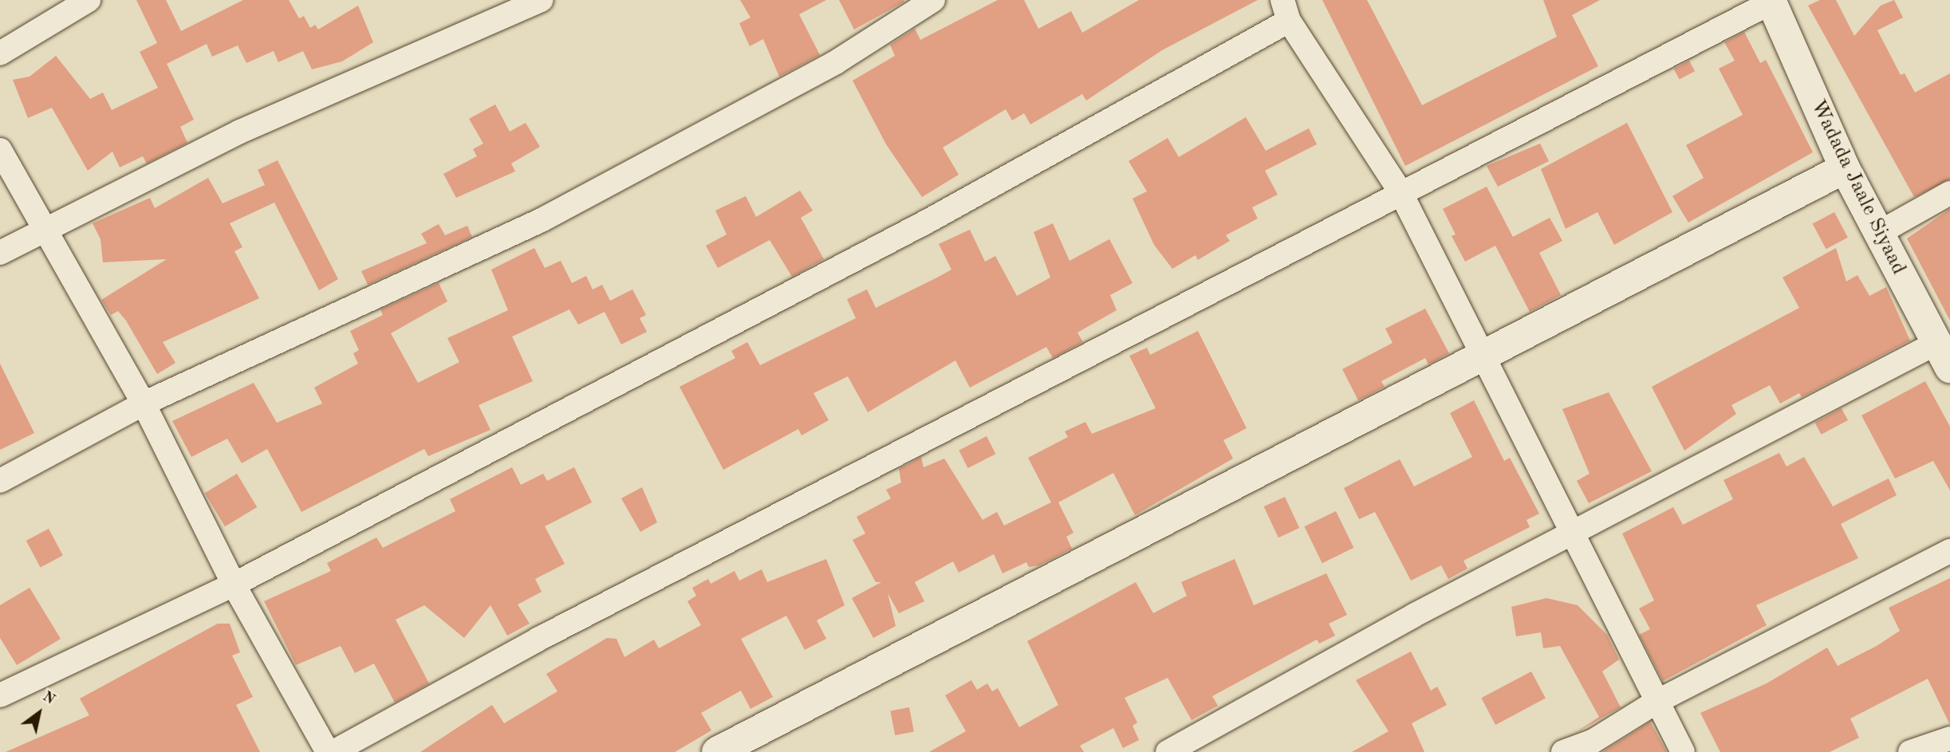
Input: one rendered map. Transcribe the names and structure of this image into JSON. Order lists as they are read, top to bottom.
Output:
{
  "streets": {
    "street": ["Wadada Jaale Siyaad"]
  },
  "north": "top right"
}
